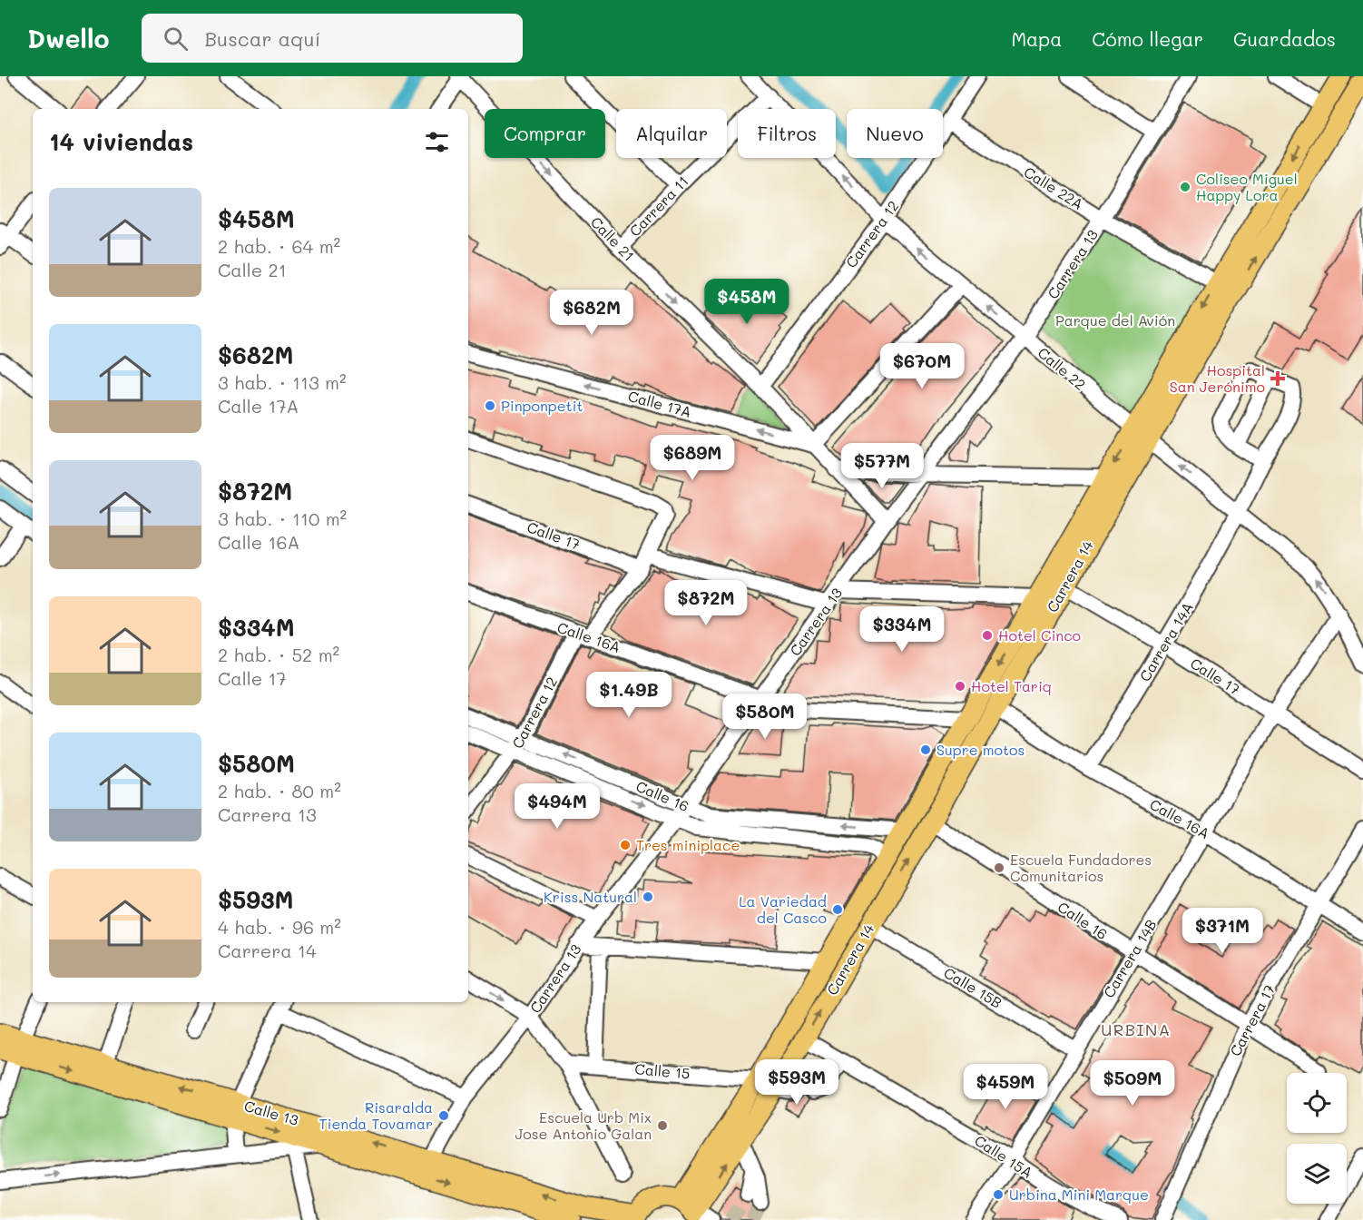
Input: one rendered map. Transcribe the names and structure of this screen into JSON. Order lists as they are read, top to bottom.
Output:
{
  "streets": {
    "main road": ["Carrera 14", "Calle 13"],
    "street": [
      "Calle 22A",
      "Carrera 11",
      "Carrera 12",
      "Calle 21",
      "Carrera 13",
      "Calle 22",
      "Calle 17A",
      "Calle 17",
      "Calle 16A",
      "Carrera 14A",
      "Calle 16",
      "Carrera 14B",
      "Calle 15B",
      "Carrera 17",
      "Calle 15",
      "Calle 15A"
    ]
  },
  "crossings": [
    ["Calle 22A", "Carrera 12"],
    ["Calle 22A", "Carrera 13"],
    ["Calle 22A", "Carrera 14"],
    ["Carrera 11", "Calle 21"],
    ["Carrera 11", "Calle 22"],
    ["Carrera 12", "Calle 21"],
    ["Carrera 12", "Calle 22"],
    ["Carrera 12", "Calle 17"],
    ["Carrera 12", "Calle 16A"],
    ["Carrera 12", "Calle 16"],
    ["Calle 21", "Calle 17A"],
    ["Carrera 13", "Calle 22"],
    ["Carrera 13", "Calle 17"],
    ["Carrera 13", "Calle 16A"],
    ["Carrera 13", "Calle 16"],
    ["Carrera 13", "Calle 13"],
    ["Calle 22", "Carrera 14"],
    ["Calle 22", "Carrera 14A"],
    ["Calle 22", "Carrera 14B"],
    ["Calle 17", "Carrera 14"],
    ["Calle 17", "Carrera 14A"],
    ["Calle 17", "Carrera 14B"],
    ["Carrera 14", "Calle 16A"],
    ["Carrera 14", "Calle 16"],
    ["Carrera 14", "Calle 15B"],
    ["Carrera 14", "Calle 15"],
    ["Carrera 14", "Calle 15A"],
    ["Calle 16A", "Carrera 14A"],
    ["Calle 16A", "Carrera 14B"],
    ["Calle 16A", "Carrera 17"],
    ["Calle 16", "Carrera 14B"],
    ["Calle 16", "Carrera 17"],
    ["Carrera 14B", "Calle 15B"],
    ["Carrera 14B", "Calle 15A"]
  ],
  "one_way": ["Calle 22", "Calle 17A"],
  "districts": ["URBINA"],
  "parks": ["Parque del Avión"],
  "places": {
    "other": [
      "Coliseo Miguel Happy Lora",
      "Pinponpetit",
      "Hotel Cinco",
      "Hotel Tariq",
      "Supre motos",
      "Tres miniplace",
      "Escuela Fundadores Comunitarios",
      "Kriss Natural",
      "La Variedad del Casco",
      "Risaralda Tienda Tovamar",
      "Escuela Urb Mix Jose Antonio Galan",
      "Urbina Mini Marque"
    ],
    "health": ["Hospital San Jerónimo"]
  },
  "page": {
    "header": "Dwello",
    "search": "Buscar aquí",
    "nav": ["Mapa", "Cómo llegar", "Guardados"],
    "chip": [
      "Comprar",
      "Alquilar",
      "Filtros",
      "Nuevo"
    ],
    "heading": "14 viviendas",
    "list": [
      {
        "name": "$458M",
        "note": "2 hab. · 64 m² · Calle 21"
      },
      {
        "name": "$682M",
        "note": "3 hab. · 113 m² · Calle 17A"
      },
      {
        "name": "$872M",
        "note": "3 hab. · 110 m² · Calle 16A"
      },
      {
        "name": "$334M",
        "note": "2 hab. · 52 m² · Calle 17"
      },
      {
        "name": "$580M",
        "note": "2 hab. · 80 m² · Carrera 13"
      },
      {
        "name": "$593M",
        "note": "4 hab. · 96 m² · Carrera 14"
      }
    ],
    "price": [
      "$458M",
      "$682M",
      "$670M",
      "$689M",
      "$577M",
      "$872M",
      "$334M",
      "$1.49B",
      "$580M",
      "$494M",
      "$371M",
      "$593M",
      "$509M",
      "$459M"
    ]
  }
}
